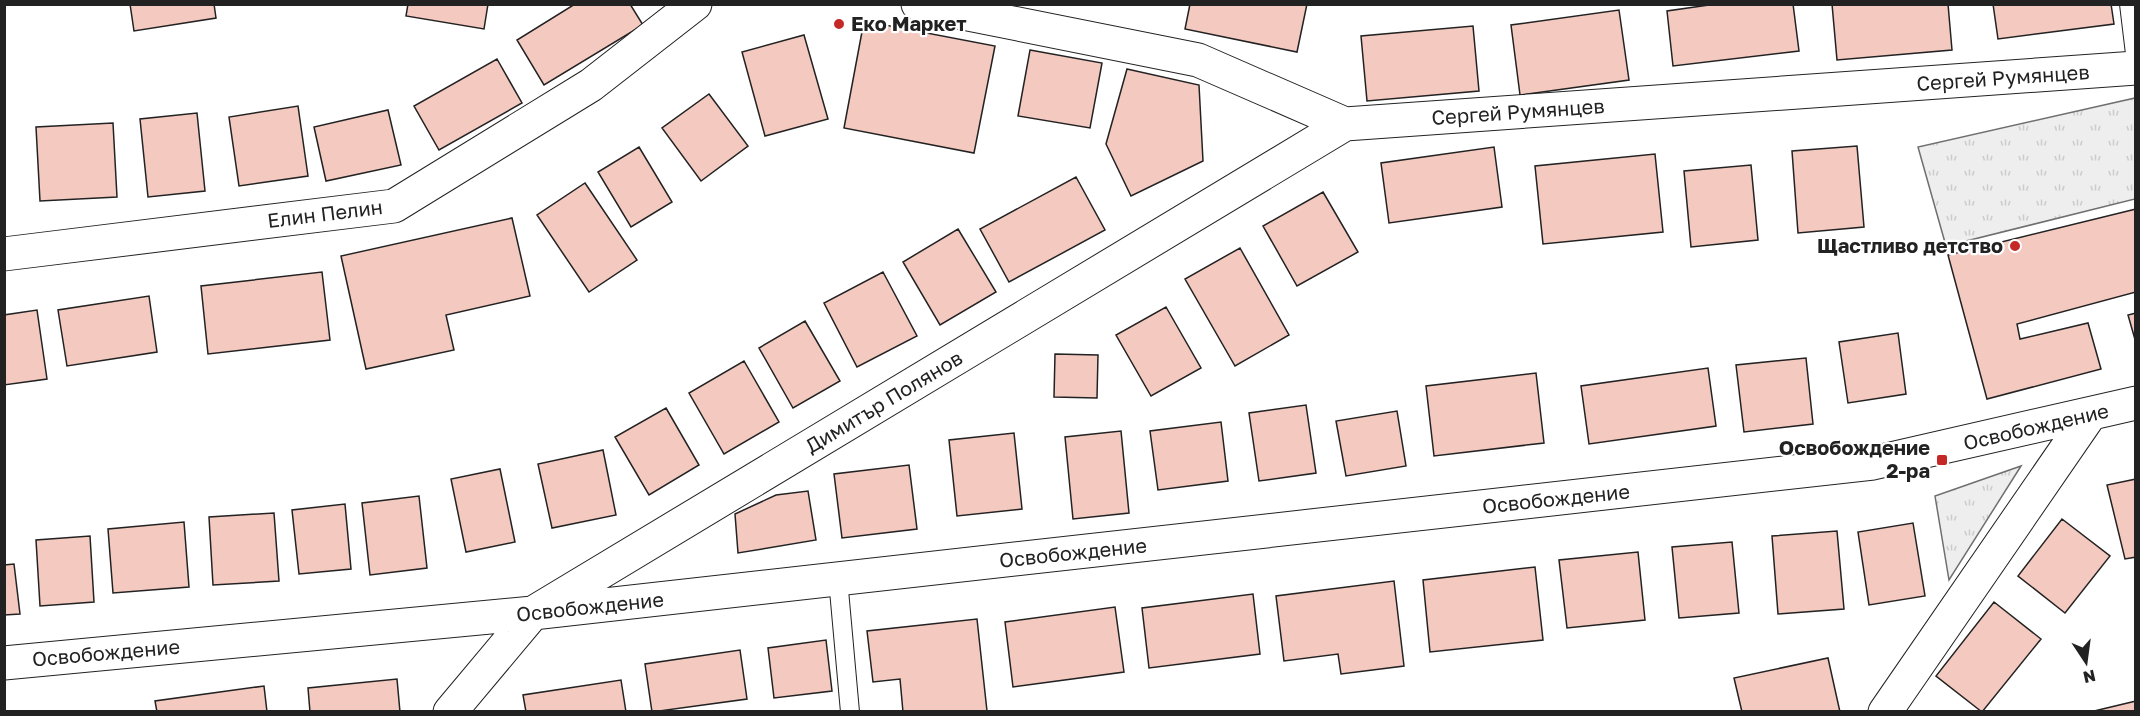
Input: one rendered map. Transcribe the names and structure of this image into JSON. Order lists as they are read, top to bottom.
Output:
{
  "streets": {
    "street": [
      "Сергей Румянцев",
      "Елин Пелин",
      "Димитър Полянов",
      "Освобождение"
    ]
  },
  "crossings": [
    ["Сергей Румянцев", "Димитър Полянов"],
    ["Димитър Полянов", "Освобождение"]
  ],
  "places": {
    "other": ["Еко Маркет", "Щастливо детство"],
    "transit": ["Освобождение 2-ра"]
  },
  "north": "bottom"
}
